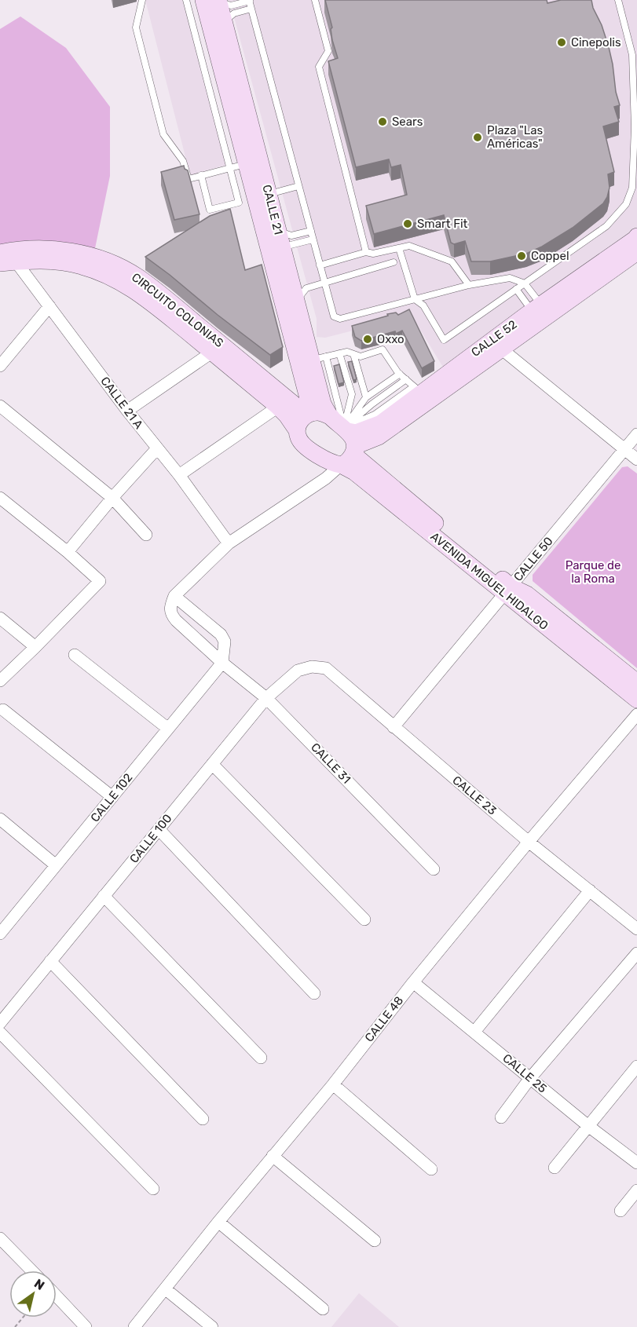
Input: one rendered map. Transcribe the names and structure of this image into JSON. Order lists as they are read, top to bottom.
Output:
{
  "streets": {
    "street": [
      "CALLE 21",
      "CIRCUITO COLONIAS",
      "CALLE 52",
      "CALLE 21 A",
      "CALLE 50",
      "AVENIDA MIGUEL HIDALGO",
      "CALLE 31",
      "CALLE 23",
      "CALLE 102",
      "CALLE 100",
      "CALLE 48",
      "CALLE 25"
    ]
  },
  "crossings": [
    ["CALLE 21", "CIRCUITO COLONIAS"],
    ["CALLE 21", "CALLE 52"],
    ["CALLE 21", "AVENIDA MIGUEL HIDALGO"],
    ["CIRCUITO COLONIAS", "CALLE 52"],
    ["CIRCUITO COLONIAS", "CALLE 21 A"],
    ["CIRCUITO COLONIAS", "AVENIDA MIGUEL HIDALGO"],
    ["CALLE 52", "AVENIDA MIGUEL HIDALGO"],
    ["CALLE 50", "AVENIDA MIGUEL HIDALGO"],
    ["CALLE 50", "CALLE 23"],
    ["CALLE 31", "CALLE 102"],
    ["CALLE 31", "CALLE 100"],
    ["CALLE 23", "CALLE 100"],
    ["CALLE 23", "CALLE 48"],
    ["CALLE 48", "CALLE 25"]
  ],
  "parks": ["Parque de la Roma"],
  "places": [
    "Cinepolis",
    "Sears",
    "Plaza \"Las Américas\"",
    "Smart Fit",
    "Coppel",
    "Oxxo"
  ],
  "north": "top right"
}
